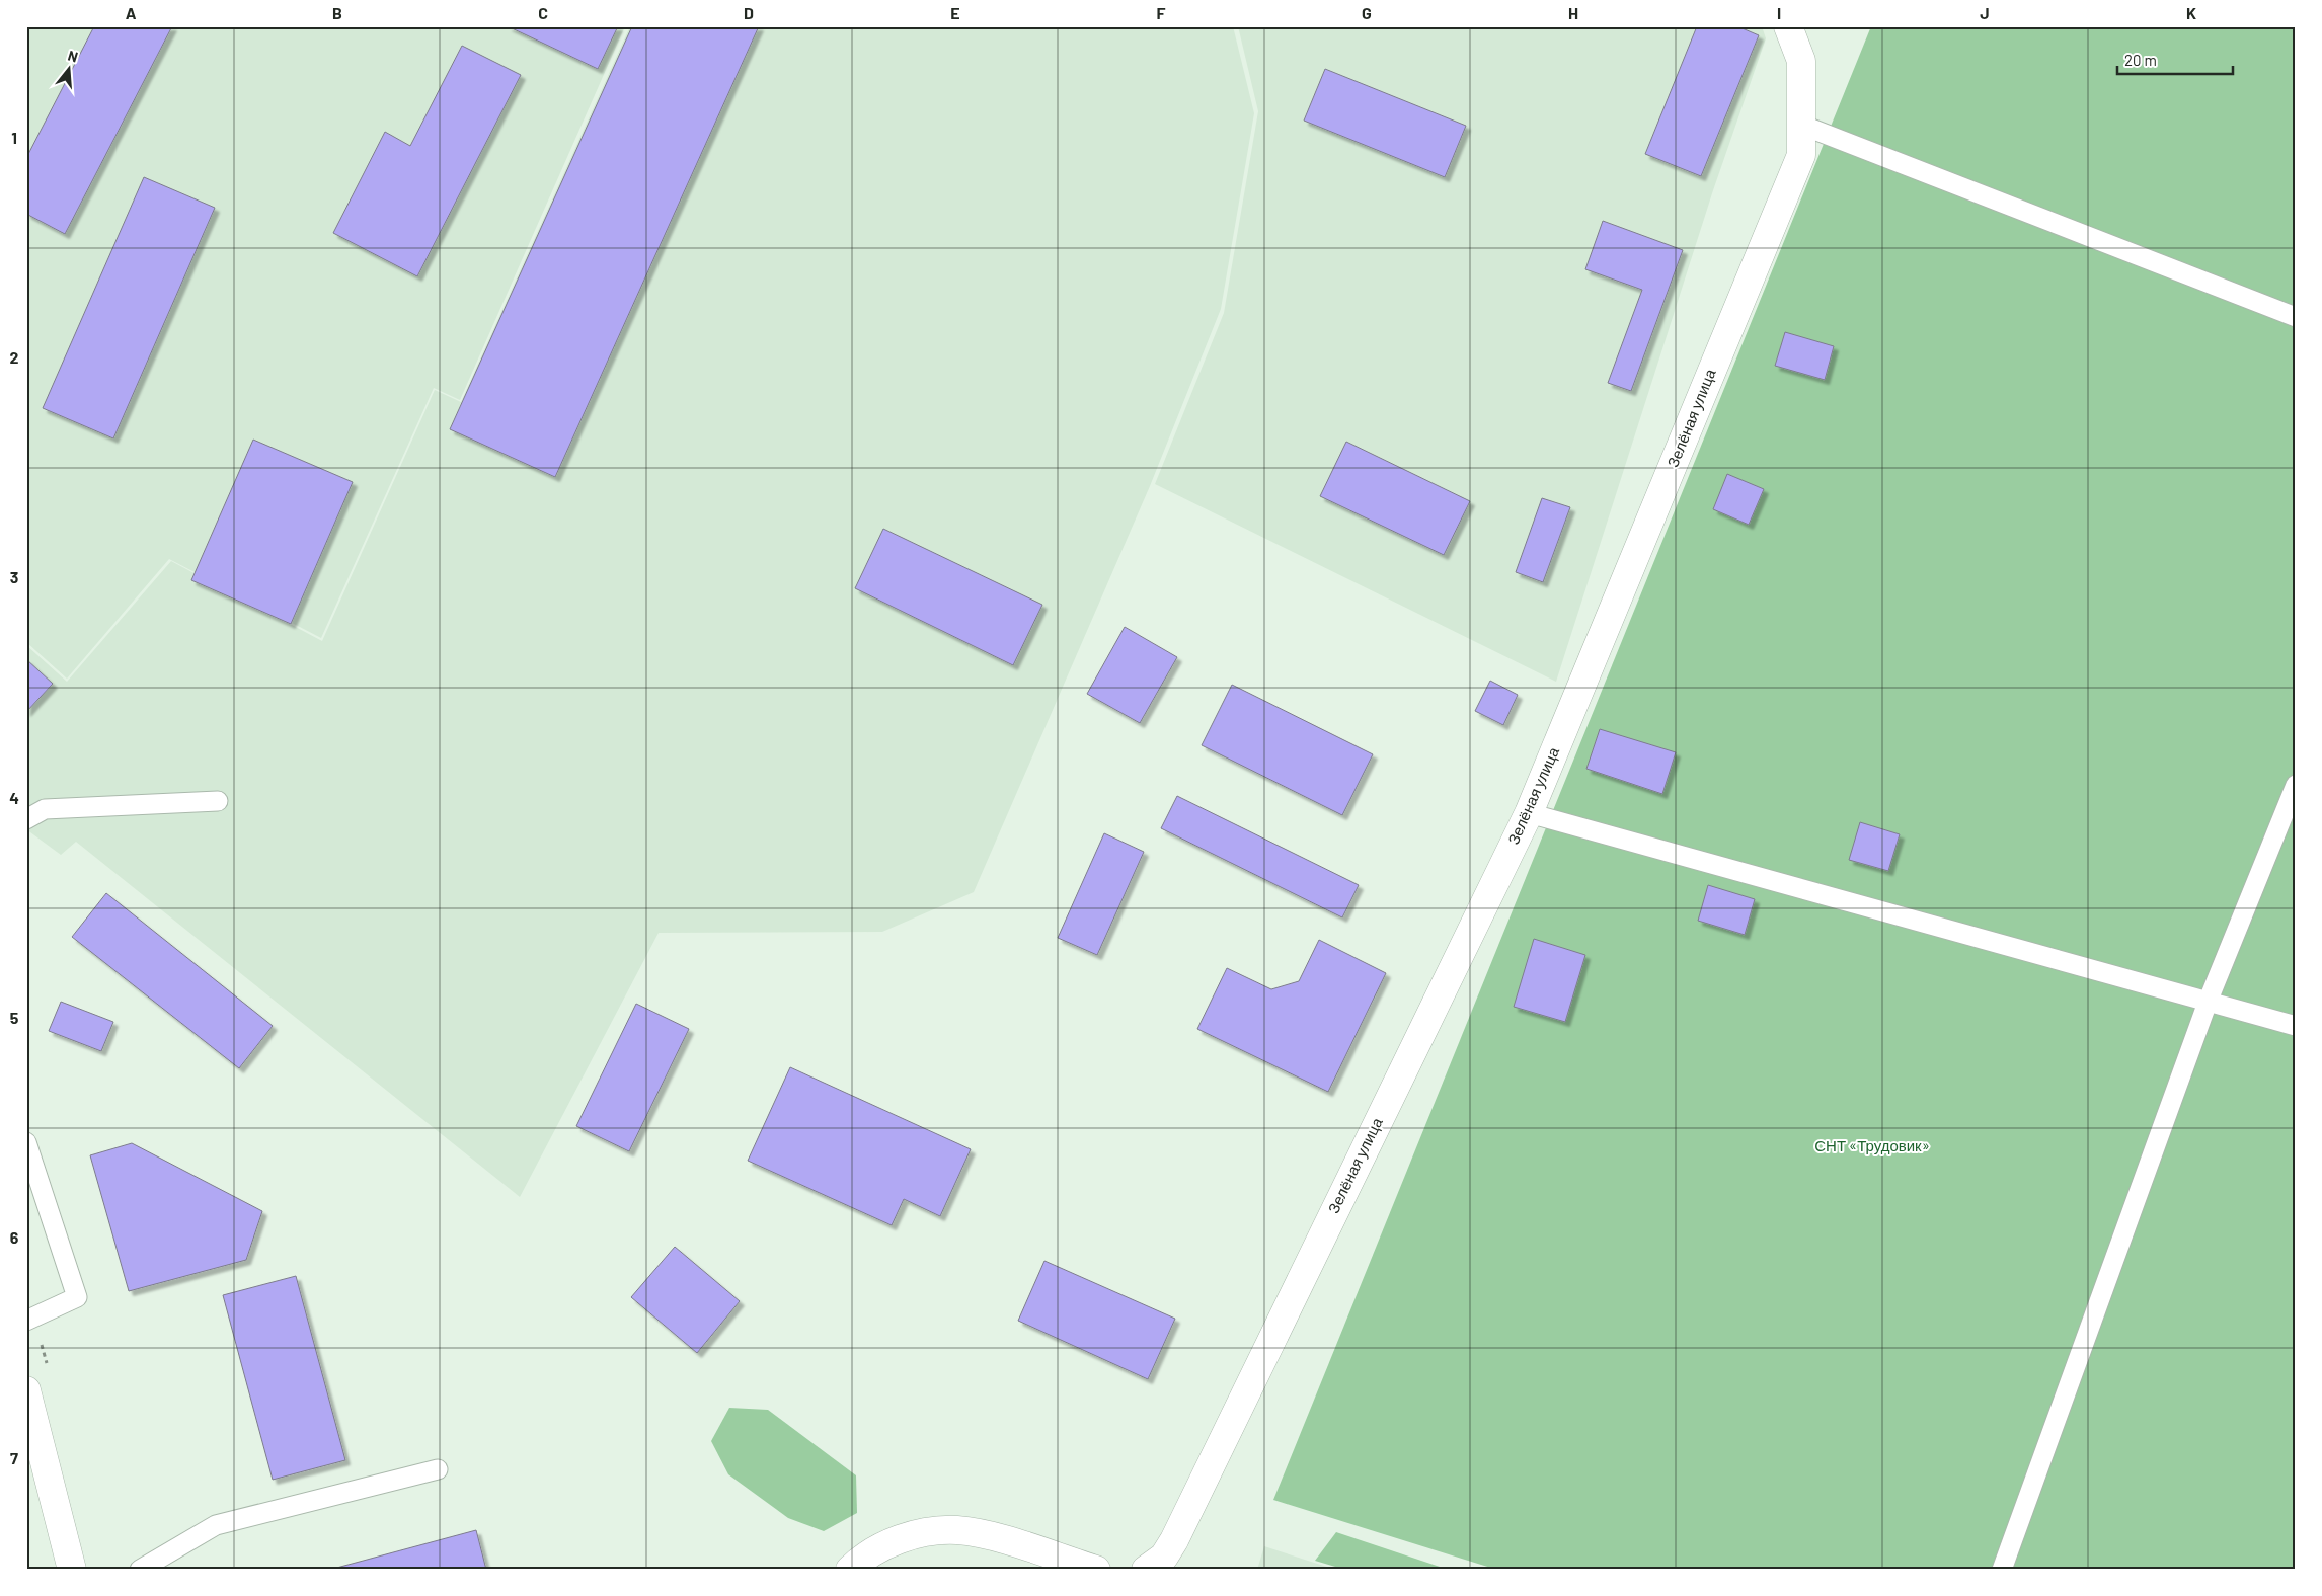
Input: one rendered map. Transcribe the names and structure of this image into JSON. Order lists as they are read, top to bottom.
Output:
{
  "streets": {
    "street": ["Зелёная улица"]
  },
  "parks": ["СНТ «Трудовик»"],
  "scale_bar": "20 m",
  "north": "top",
  "grid": {
    "columns": [
      "A",
      "B",
      "C",
      "D",
      "E",
      "F",
      "G",
      "H",
      "I",
      "J",
      "K"
    ],
    "rows": [
      "1",
      "2",
      "3",
      "4",
      "5",
      "6",
      "7"
    ]
  }
}
